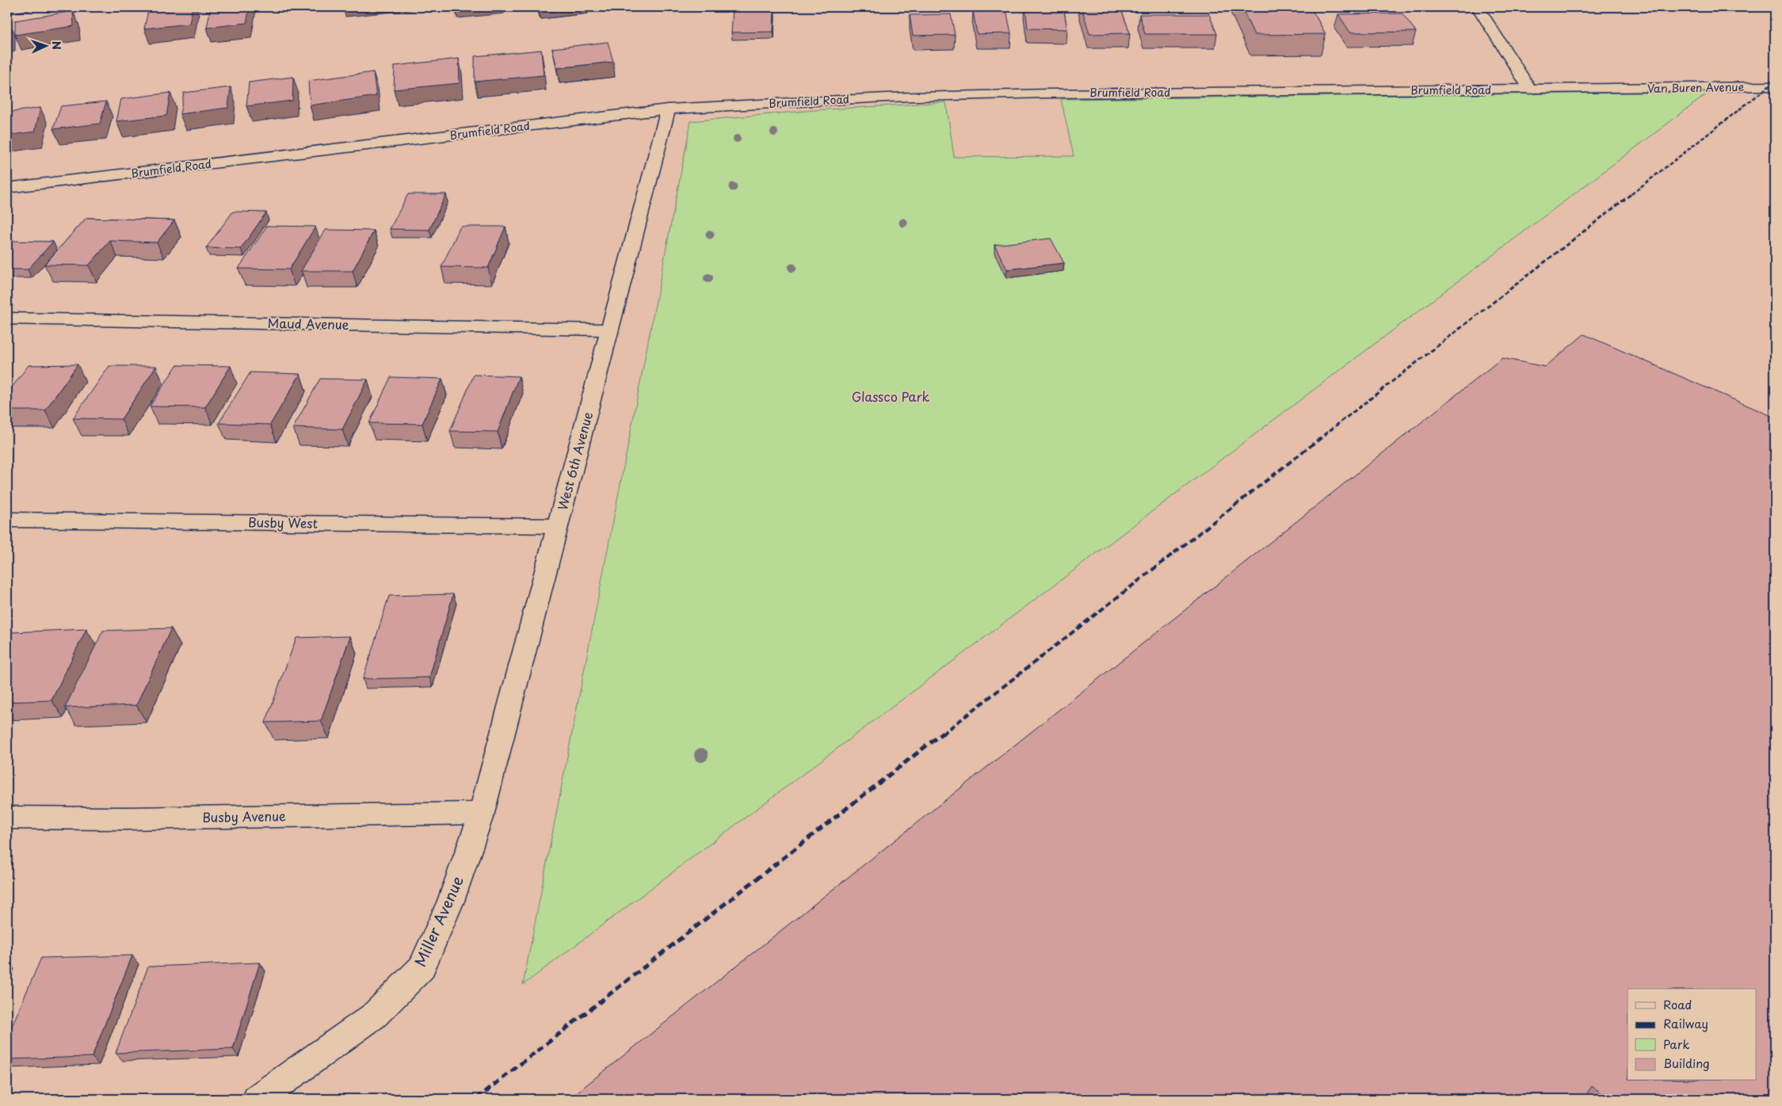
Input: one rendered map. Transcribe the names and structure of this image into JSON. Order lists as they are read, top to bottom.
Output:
{
  "streets": {
    "street": [
      "Van Buren Avenue",
      "Brumfield Road",
      "Maud Avenue",
      "West 6th Avenue",
      "Busby West",
      "Busby Avenue",
      "Miller Avenue"
    ]
  },
  "crossings": [
    ["Van Buren Avenue", "Brumfield Road"],
    ["Brumfield Road", "West 6th Avenue"],
    ["Maud Avenue", "West 6th Avenue"],
    ["West 6th Avenue", "Busby West"],
    ["West 6th Avenue", "Busby Avenue"],
    ["West 6th Avenue", "Miller Avenue"],
    ["Busby Avenue", "Miller Avenue"]
  ],
  "parks": ["Glassco Park"],
  "legend": [
    "Road",
    "Railway",
    "Park",
    "Building"
  ],
  "north": "right"
}
